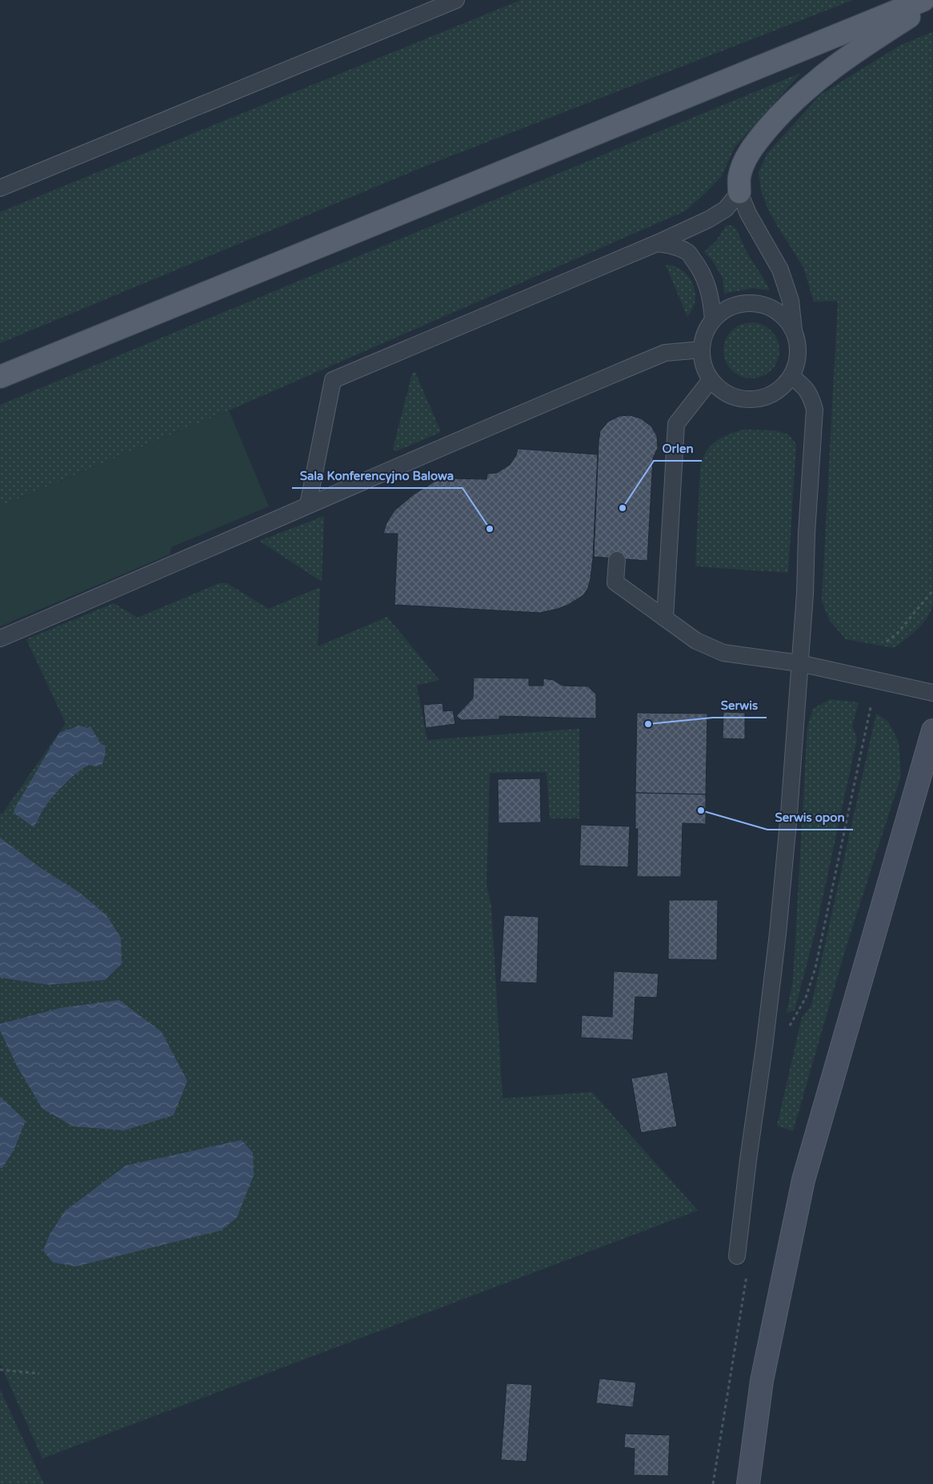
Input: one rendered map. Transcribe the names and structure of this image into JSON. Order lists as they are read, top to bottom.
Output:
{
  "places": [
    "Orlen",
    "Sala Konferencyjno Balowa",
    "Serwis",
    "Serwis opon"
  ]
}
